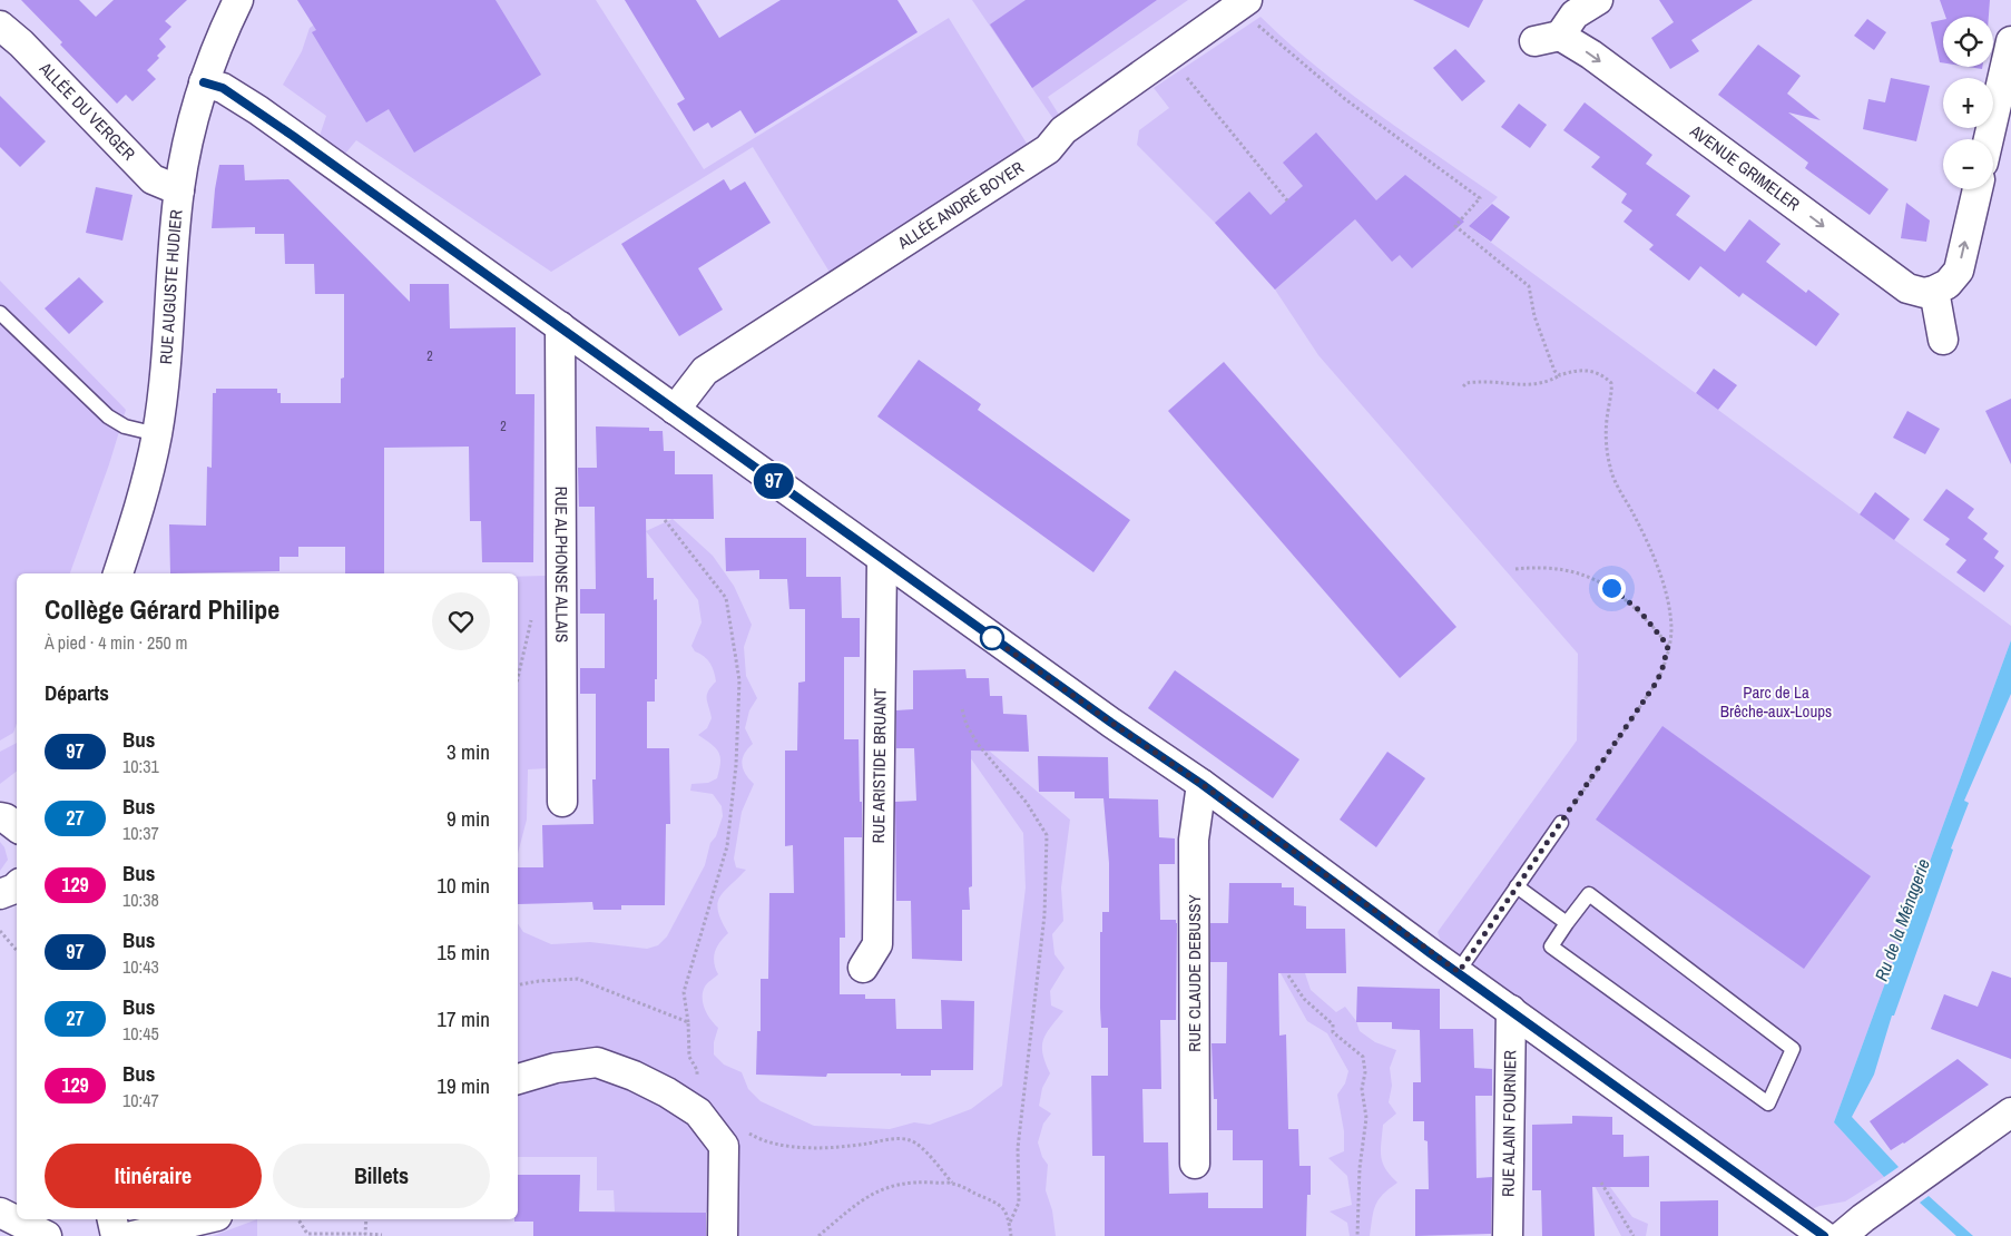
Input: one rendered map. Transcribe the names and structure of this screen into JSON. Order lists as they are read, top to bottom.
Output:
{
  "streets": {
    "street": [
      "ALLÉE DU VERGER",
      "AVENUE GRIMELER",
      "ALLÉE ANDRÉ BOYER",
      "RUE AUGUSTE HUDIER",
      "RUE ALPHONSE ALLAIS",
      "RUE ARISTIDE BRUANT",
      "RUE CLAUDE DEBUSSY",
      "RUE ALAIN FOURNIER"
    ]
  },
  "crossings": [
    ["ALLÉE DU VERGER", "RUE AUGUSTE HUDIER"]
  ],
  "one_way": ["AVENUE GRIMELER"],
  "water": ["Ru de la Ménagerie"],
  "parks": ["Parc de La Brêche-aux-Loups"],
  "lines": ["bus line 97"],
  "house_numbers": ["2", "2"],
  "page": {
    "on_map": "97",
    "map_buttons": ["+", "−"],
    "heading": [
      ["Collège Gérard Philipe", "À pied · 4 min · 250 m"],
      "Départs"
    ],
    "list": [
      {
        "mark": "97",
        "name": "Bus",
        "note": "10:31",
        "value": "3 min"
      },
      {
        "mark": "27",
        "name": "Bus",
        "note": "10:37",
        "value": "9 min"
      },
      {
        "mark": "129",
        "name": "Bus",
        "note": "10:38",
        "value": "10 min"
      },
      {
        "mark": "97",
        "name": "Bus",
        "note": "10:43",
        "value": "15 min"
      },
      {
        "mark": "27",
        "name": "Bus",
        "note": "10:45",
        "value": "17 min"
      },
      {
        "mark": "129",
        "name": "Bus",
        "note": "10:47",
        "value": "19 min"
      }
    ],
    "buttons": ["Itinéraire", "Billets"]
  }
}
